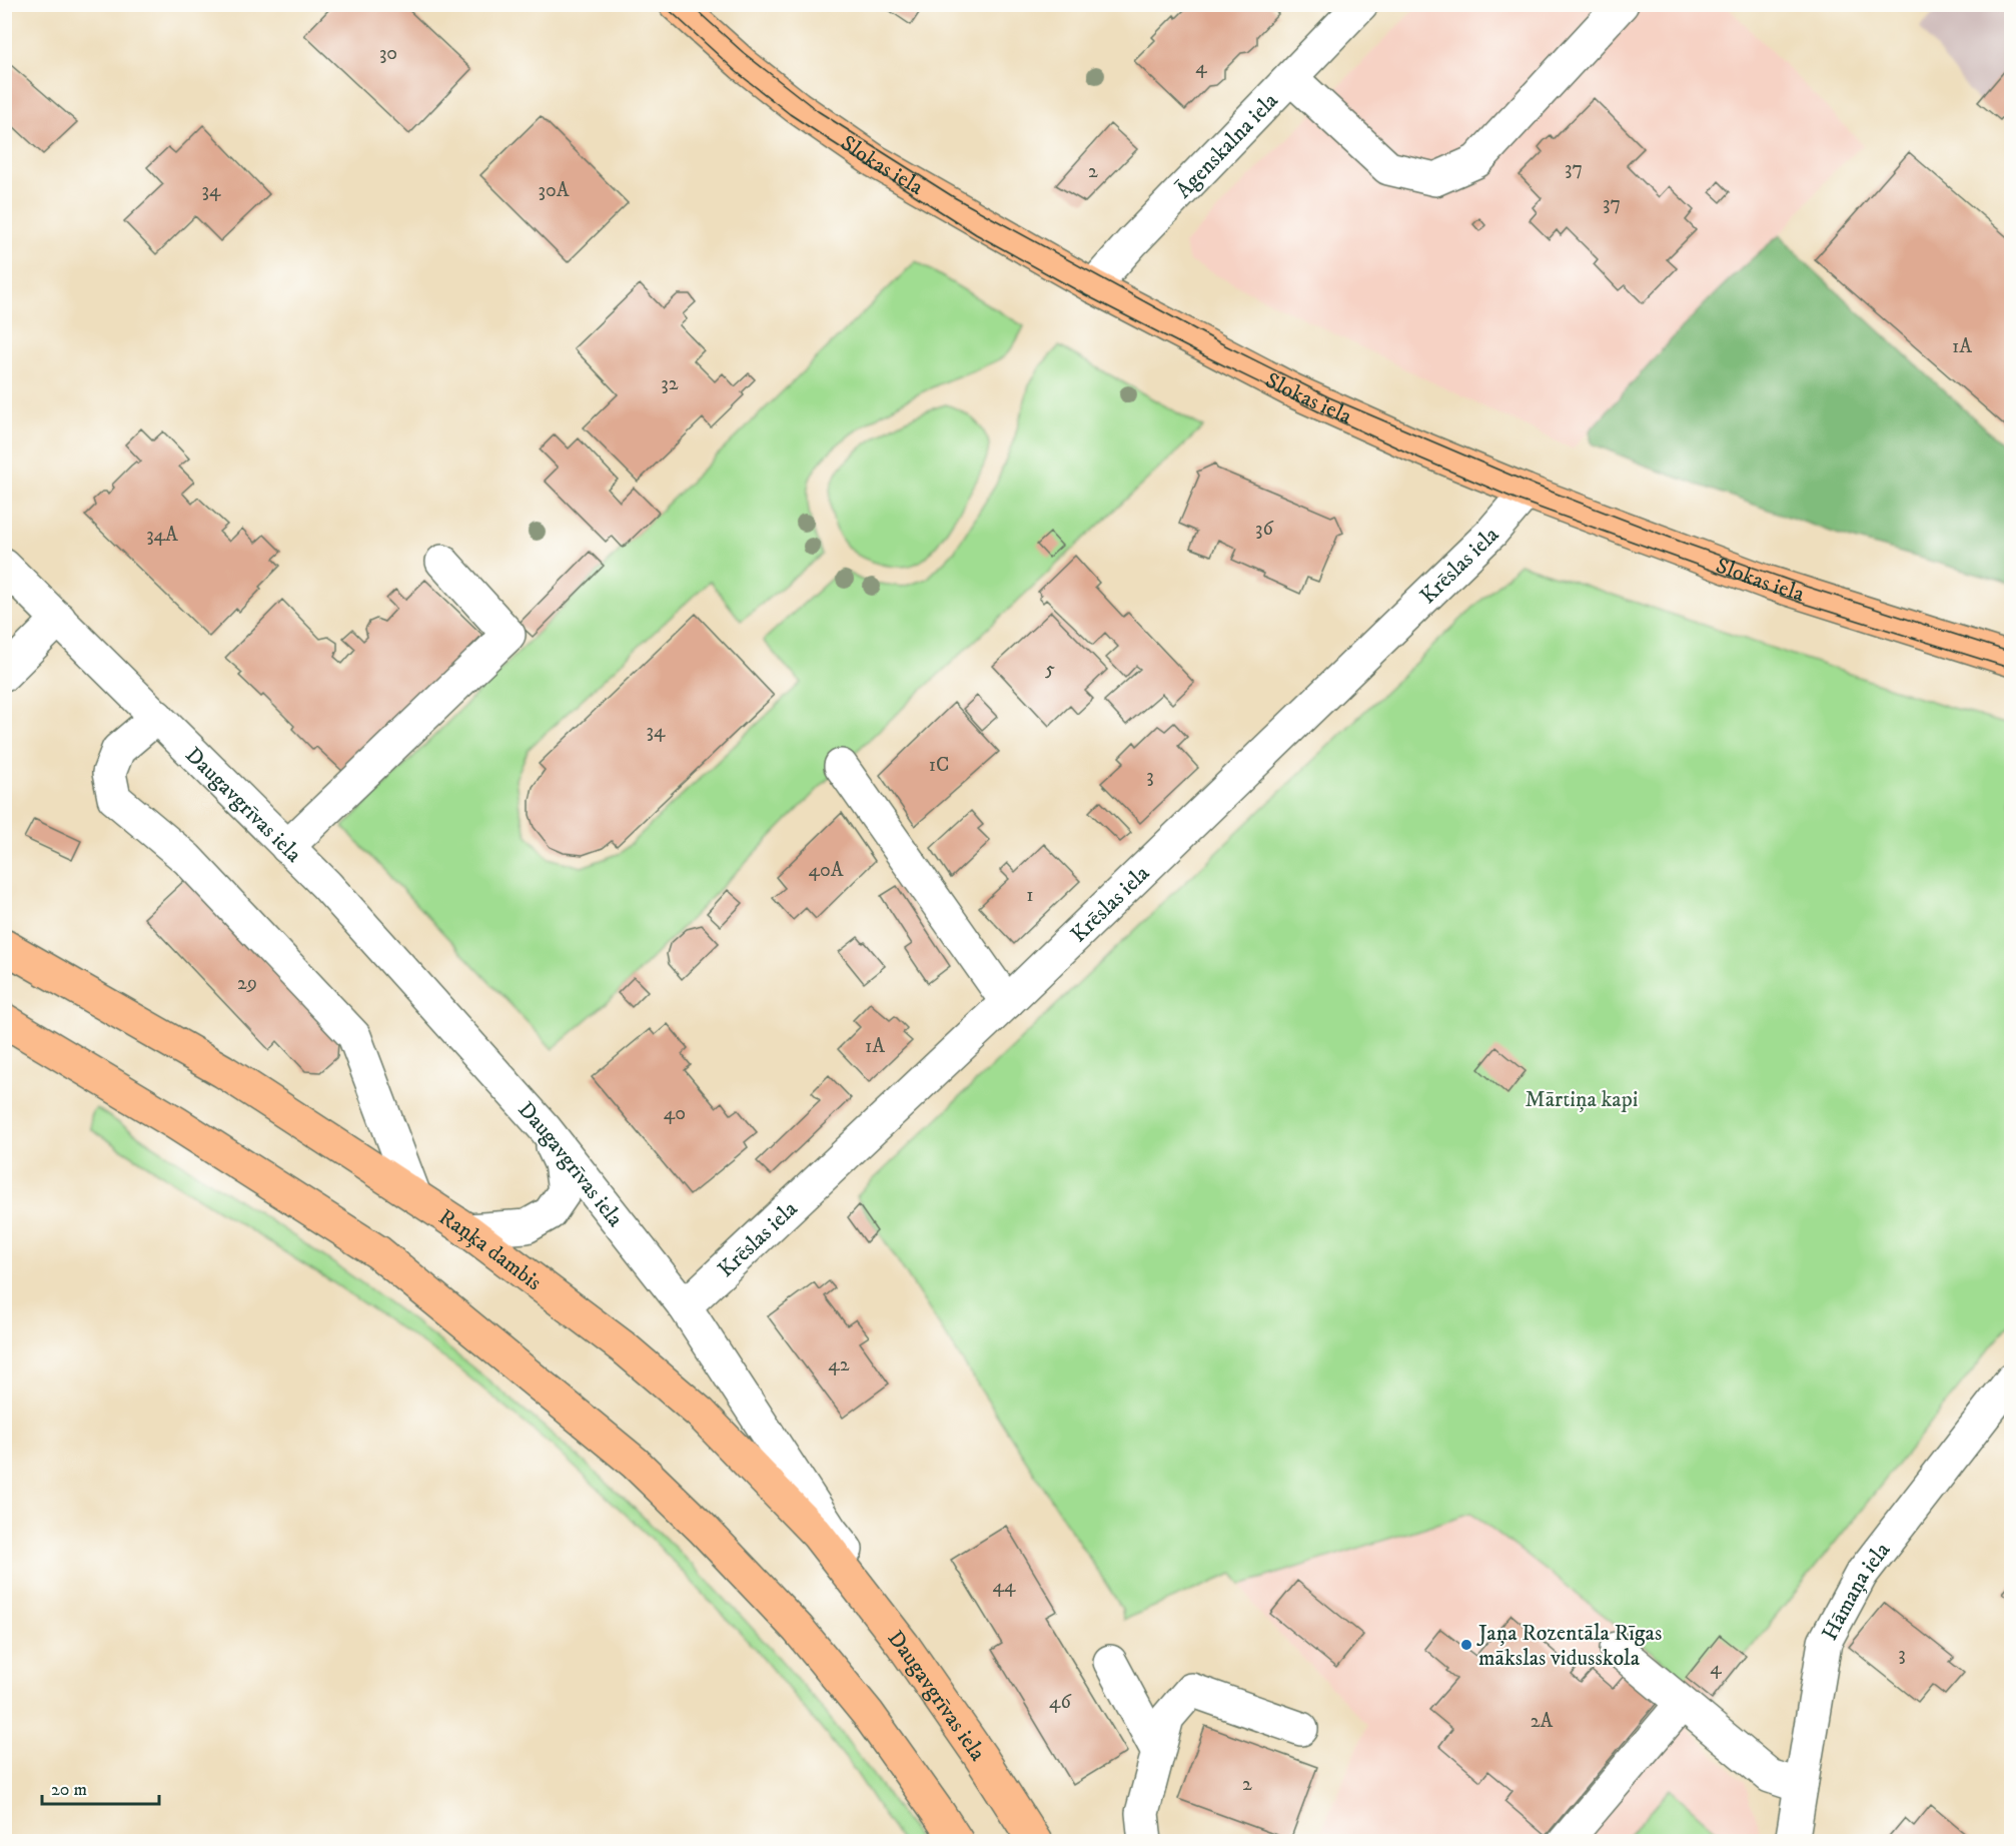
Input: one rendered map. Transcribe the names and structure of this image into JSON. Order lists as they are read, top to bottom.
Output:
{
  "streets": {
    "main road": ["Slokas iela", "Daugavgrīvas iela", "Raņķa dambis"],
    "street": ["Āgenskalna iela", "Krēslas iela", "Hāmaņa iela"]
  },
  "crossings": [
    ["Āgenskalna iela", "Slokas iela"],
    ["Slokas iela", "Krēslas iela"],
    ["Krēslas iela", "Daugavgrīvas iela"],
    ["Daugavgrīvas iela", "Raņķa dambis"]
  ],
  "parks": ["Mārtiņa kapi"],
  "places": ["Jaņa Rozentāla Rīgas mākslas vidusskola"],
  "house_numbers": [
    "30",
    "4",
    "37",
    "2",
    "34",
    "30A",
    "37",
    "1A",
    "32",
    "36",
    "34A",
    "5",
    "34",
    "1C",
    "3",
    "40A",
    "1",
    "29",
    "1A",
    "40",
    "42",
    "44",
    "3",
    "4",
    "46",
    "2A",
    "2"
  ],
  "scale_bar": "20 m"
}
